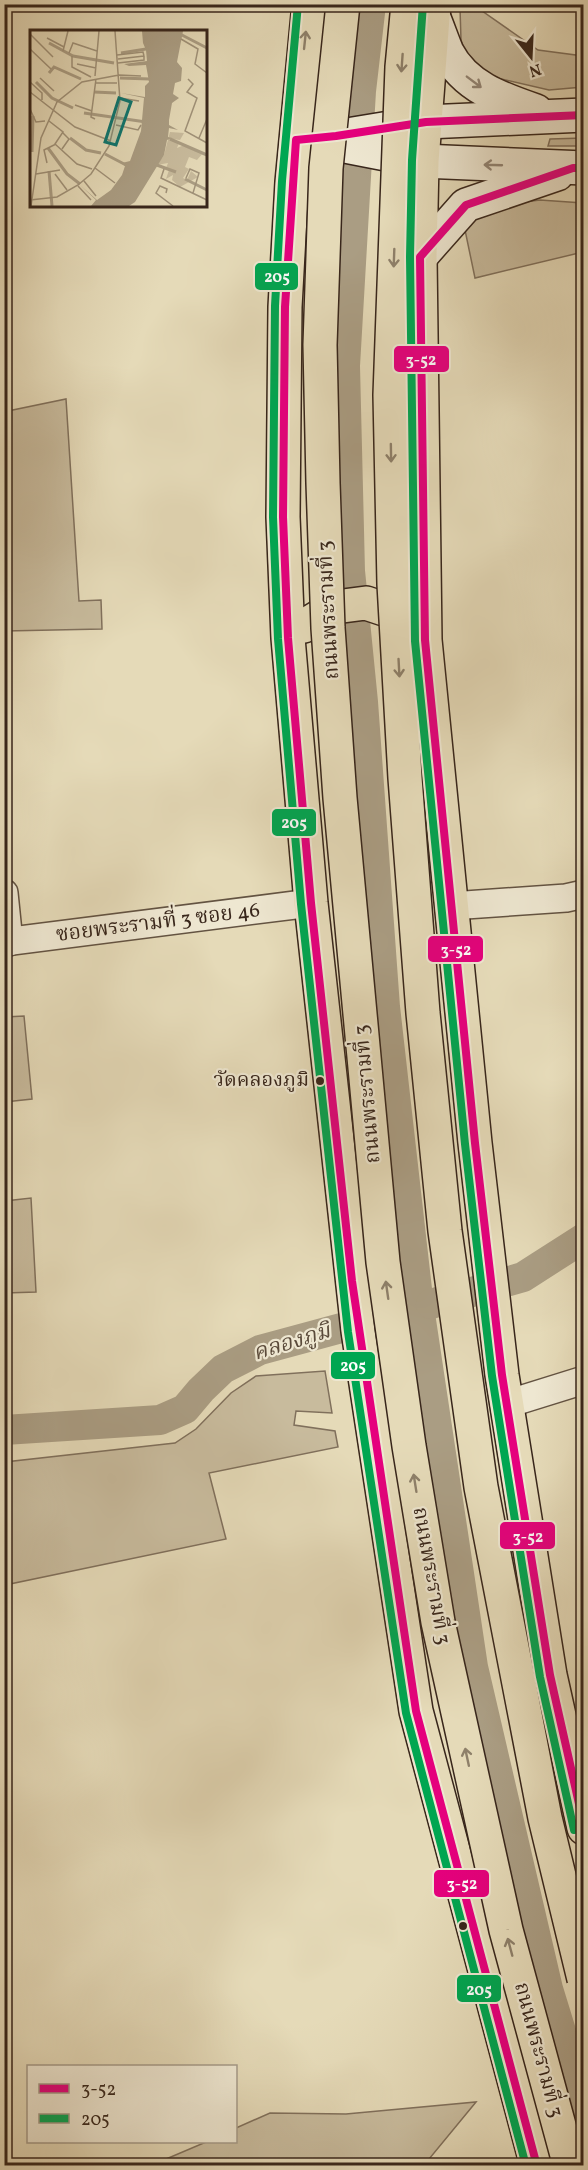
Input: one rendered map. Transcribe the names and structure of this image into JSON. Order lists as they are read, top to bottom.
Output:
{
  "streets": {
    "main road": ["ถนนพระรามที่ 3"],
    "street": ["ซอยพระรามที่ 3 ซอย 46"]
  },
  "crossings": [
    ["ถนนพระรามที่ 3", "ซอยพระรามที่ 3 ซอย 46"]
  ],
  "water": ["คลองภูมิ"],
  "places": ["วัดคลองภูมิ"],
  "lines": ["transit line 205", "transit line 3-52"],
  "legend": ["3-52", "205"],
  "north": "bottom"
}
